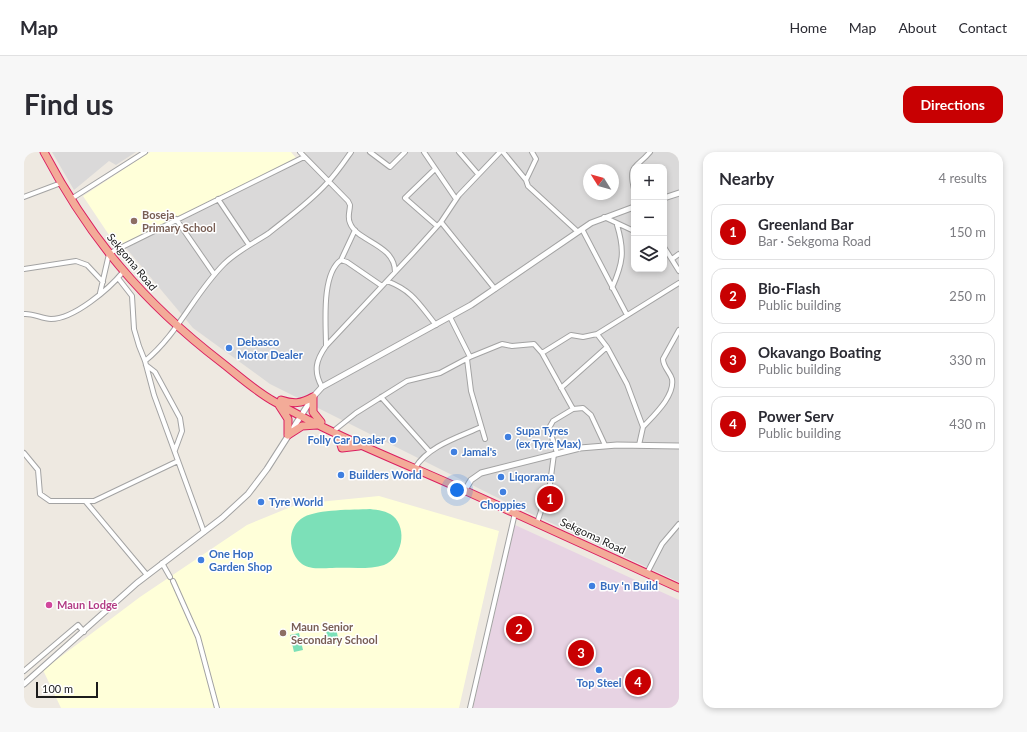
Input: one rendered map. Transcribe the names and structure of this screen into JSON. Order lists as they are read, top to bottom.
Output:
{
  "streets": {
    "highway": ["Sekgoma Road"]
  },
  "places": [
    "Boseja Primary School",
    "Debasco Motor Dealer",
    "Supa Tyres (ex Tyre Max)",
    "Folly Car Dealer",
    "Jamal's",
    "Builders World",
    "Liqorama",
    "Choppies",
    "Tyre World",
    "One Hop Garden Shop",
    "Buy 'n Build",
    "Maun Lodge",
    "Maun Senior Secondary School",
    "Top Steel"
  ],
  "scale_bar": "100 m",
  "north": "top left",
  "page": {
    "header": "Map",
    "nav": [
      "Home",
      "Map",
      "About",
      "Contact"
    ],
    "buttons": "Directions",
    "title": "Find us",
    "heading": ["Nearby", "4 results"],
    "map_buttons": ["+", "−"],
    "list": [
      {
        "mark": "1",
        "name": "Greenland Bar",
        "note": "Bar · Sekgoma Road",
        "value": "150 m"
      },
      {
        "mark": "2",
        "name": "Bio-Flash",
        "note": "Public building",
        "value": "250 m"
      },
      {
        "mark": "3",
        "name": "Okavango Boating",
        "note": "Public building",
        "value": "330 m"
      },
      {
        "mark": "4",
        "name": "Power Serv",
        "note": "Public building",
        "value": "430 m"
      }
    ],
    "pins": [
      "1",
      "2",
      "3",
      "4"
    ],
    "scale": "100 m"
  }
}
